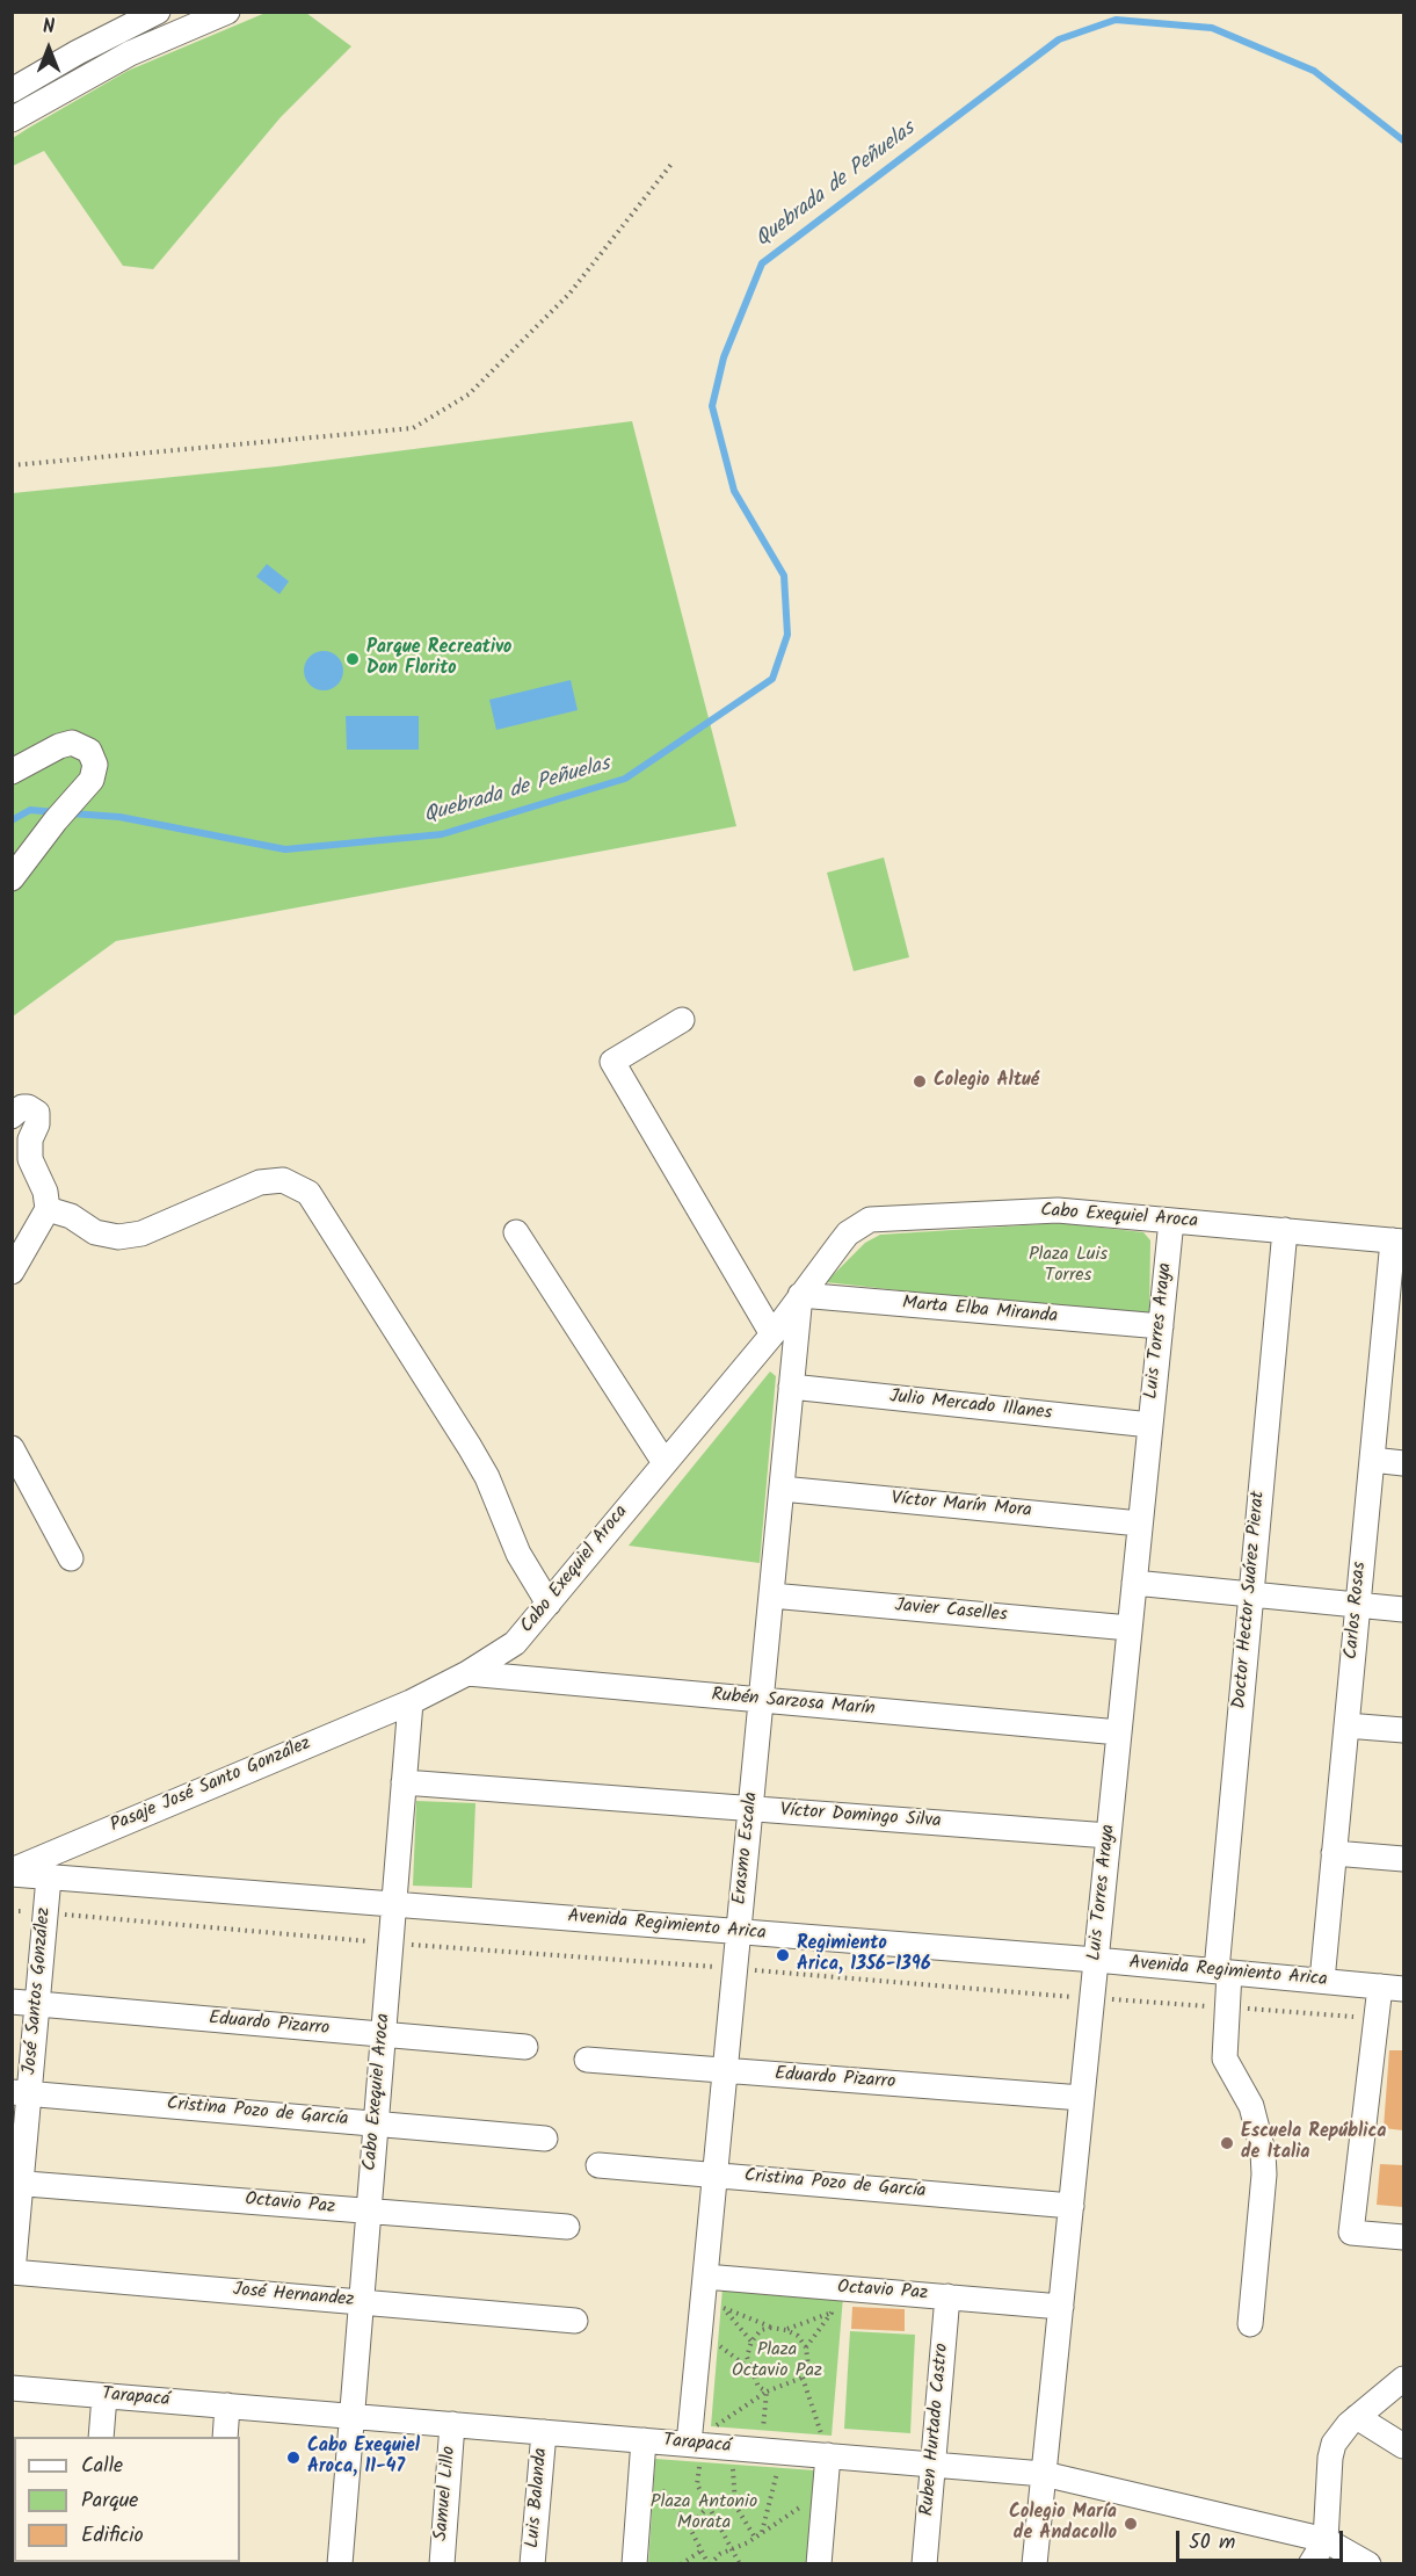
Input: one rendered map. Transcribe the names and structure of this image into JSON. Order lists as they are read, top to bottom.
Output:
{
  "streets": {
    "street": [
      "Cabo Exequiel Aroca",
      "Marta Elba Miranda",
      "Luis Torres Araya",
      "Julio Mercado Illanes",
      "Víctor Marín Mora",
      "Doctor Hector Suárez Pierat",
      "Carlos Rosas",
      "Javier Caselles",
      "Rubén Sarzosa Marín",
      "Pasaje José Santo González",
      "Víctor Domingo Silva",
      "Erasmo Escala",
      "Avenida Regimiento Arica",
      "José Santos González",
      "Eduardo Pizarro",
      "Cristina Pozo de García",
      "Octavio Paz",
      "José Hernandez",
      "Tarapacá",
      "Ruben Hurtado Castro",
      "Samuel Lillo",
      "Luis Balanda"
    ]
  },
  "crossings": [
    ["Cabo Exequiel Aroca", "Marta Elba Miranda"],
    ["Cabo Exequiel Aroca", "Luis Torres Araya"],
    ["Cabo Exequiel Aroca", "Doctor Hector Suárez Pierat"],
    ["Cabo Exequiel Aroca", "Carlos Rosas"],
    ["Cabo Exequiel Aroca", "Rubén Sarzosa Marín"],
    ["Cabo Exequiel Aroca", "Pasaje José Santo González"],
    ["Cabo Exequiel Aroca", "Víctor Domingo Silva"],
    ["Cabo Exequiel Aroca", "Erasmo Escala"],
    ["Cabo Exequiel Aroca", "Avenida Regimiento Arica"],
    ["Cabo Exequiel Aroca", "Eduardo Pizarro"],
    ["Cabo Exequiel Aroca", "Cristina Pozo de García"],
    ["Cabo Exequiel Aroca", "Octavio Paz"],
    ["Cabo Exequiel Aroca", "José Hernandez"],
    ["Cabo Exequiel Aroca", "Tarapacá"],
    ["Marta Elba Miranda", "Luis Torres Araya"],
    ["Marta Elba Miranda", "Erasmo Escala"],
    ["Luis Torres Araya", "Julio Mercado Illanes"],
    ["Luis Torres Araya", "Víctor Marín Mora"],
    ["Luis Torres Araya", "Javier Caselles"],
    ["Luis Torres Araya", "Rubén Sarzosa Marín"],
    ["Luis Torres Araya", "Víctor Domingo Silva"],
    ["Luis Torres Araya", "Avenida Regimiento Arica"],
    ["Luis Torres Araya", "Eduardo Pizarro"],
    ["Luis Torres Araya", "Cristina Pozo de García"],
    ["Luis Torres Araya", "Octavio Paz"],
    ["Luis Torres Araya", "Tarapacá"],
    ["Julio Mercado Illanes", "Erasmo Escala"],
    ["Víctor Marín Mora", "Erasmo Escala"],
    ["Doctor Hector Suárez Pierat", "Avenida Regimiento Arica"],
    ["Carlos Rosas", "Avenida Regimiento Arica"],
    ["Javier Caselles", "Erasmo Escala"],
    ["Rubén Sarzosa Marín", "Erasmo Escala"],
    ["Pasaje José Santo González", "Avenida Regimiento Arica"],
    ["Víctor Domingo Silva", "Erasmo Escala"],
    ["Erasmo Escala", "Avenida Regimiento Arica"],
    ["Erasmo Escala", "Eduardo Pizarro"],
    ["Erasmo Escala", "Cristina Pozo de García"],
    ["Erasmo Escala", "Octavio Paz"],
    ["Erasmo Escala", "Tarapacá"],
    ["Avenida Regimiento Arica", "José Santos González"],
    ["José Santos González", "Eduardo Pizarro"],
    ["José Santos González", "Cristina Pozo de García"],
    ["José Santos González", "Octavio Paz"],
    ["José Santos González", "José Hernandez"],
    ["Octavio Paz", "Ruben Hurtado Castro"],
    ["Tarapacá", "Ruben Hurtado Castro"],
    ["Tarapacá", "Samuel Lillo"],
    ["Tarapacá", "Luis Balanda"]
  ],
  "water": ["Quebrada de Peñuelas"],
  "parks": ["Plaza Luis Torres", "Plaza Octavio Paz", "Plaza Antonio Morata"],
  "places": [
    "Parque Recreativo Don Florito",
    "Colegio Altué",
    "Regimiento Arica, 1356-1396",
    "Escuela República de Italia",
    "Cabo Exequiel Aroca, 11-47",
    "Colegio María de Andacollo"
  ],
  "legend": ["Calle", "Parque", "Edificio"],
  "scale_bar": "50 m",
  "north": "top"
}
